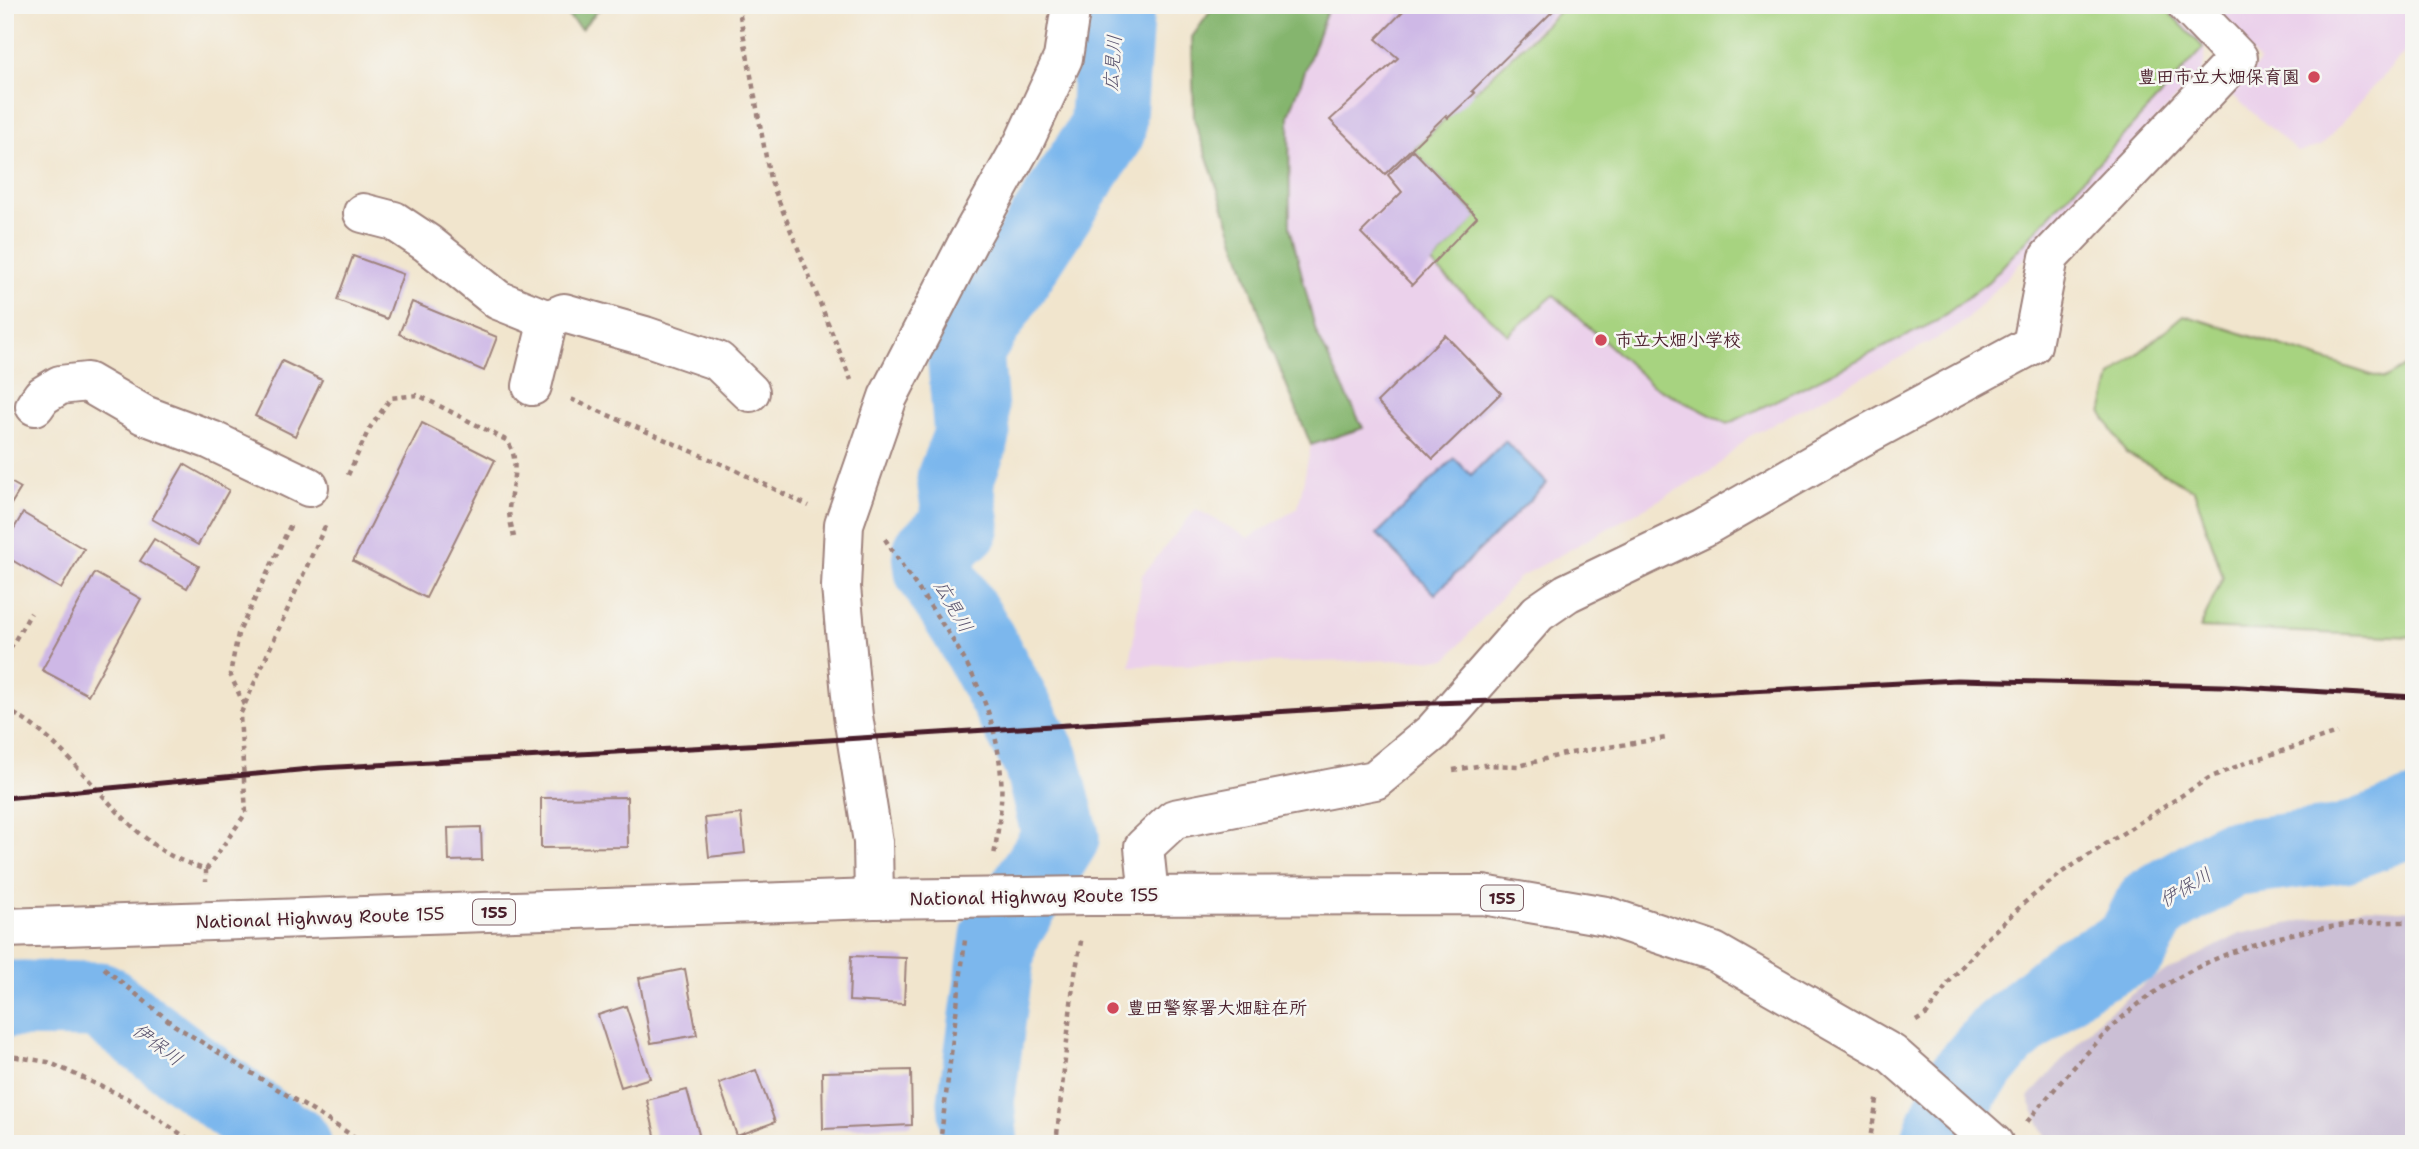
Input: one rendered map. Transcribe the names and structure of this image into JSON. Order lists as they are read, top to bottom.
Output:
{
  "streets": {
    "main road": ["National Highway Route 155", "155"]
  },
  "water": ["広見川", "伊保川"],
  "places": ["豊田市立大畑保育園", "市立大畑小学校", "豊田警察署大畑駐在所"]
}
